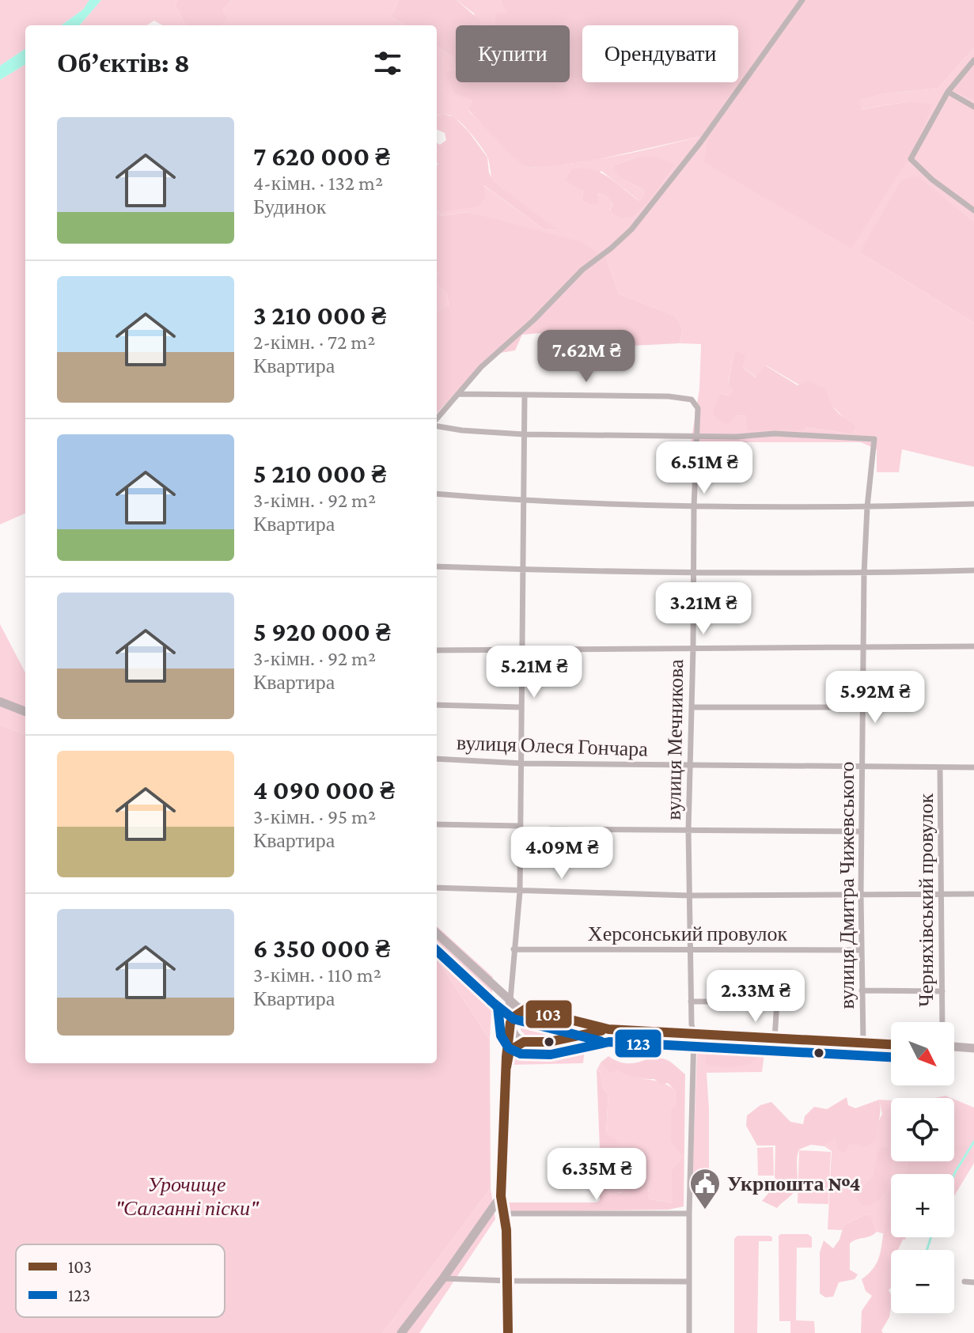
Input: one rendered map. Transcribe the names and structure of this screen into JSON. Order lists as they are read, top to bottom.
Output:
{
  "streets": {
    "street": [
      "вулиця Мечникова",
      "вулиця Олеся Гончара",
      "вулиця Дмитра Чижевського",
      "Черняхівський провулок",
      "Херсонський провулок"
    ]
  },
  "crossings": [
    ["вулиця Мечникова", "вулиця Олеся Гончара"],
    ["вулиця Мечникова", "вулиця Дмитра Чижевського"],
    ["вулиця Мечникова", "Херсонський провулок"],
    ["вулиця Олеся Гончара", "вулиця Дмитра Чижевського"],
    ["вулиця Олеся Гончара", "Черняхівський провулок"],
    ["вулиця Дмитра Чижевського", "Херсонський провулок"]
  ],
  "parks": ["Урочище \"Салганні піски\""],
  "places": {
    "public building": ["Укрпошта №4"]
  },
  "lines": ["transit line 123", "transit line 103"],
  "legend": ["103", "123"],
  "north": "bottom right",
  "page": {
    "chip": ["Купити", "Орендувати"],
    "heading": "Об’єктів: 8",
    "list": [
      {
        "name": "7 620 000 ₴",
        "note": "4-кімн. · 132 m² · Будинок"
      },
      {
        "name": "3 210 000 ₴",
        "note": "2-кімн. · 72 m² · Квартира"
      },
      {
        "name": "5 210 000 ₴",
        "note": "3-кімн. · 92 m² · Квартира"
      },
      {
        "name": "5 920 000 ₴",
        "note": "3-кімн. · 92 m² · Квартира"
      },
      {
        "name": "4 090 000 ₴",
        "note": "3-кімн. · 95 m² · Квартира"
      },
      {
        "name": "6 350 000 ₴",
        "note": "3-кімн. · 110 m² · Квартира"
      }
    ],
    "price": [
      "7.62M ₴",
      "6.51M ₴",
      "3.21M ₴",
      "5.21M ₴",
      "5.92M ₴",
      "4.09M ₴",
      "2.33M ₴",
      "6.35M ₴"
    ],
    "map_buttons": ["+", "−"]
  }
}
